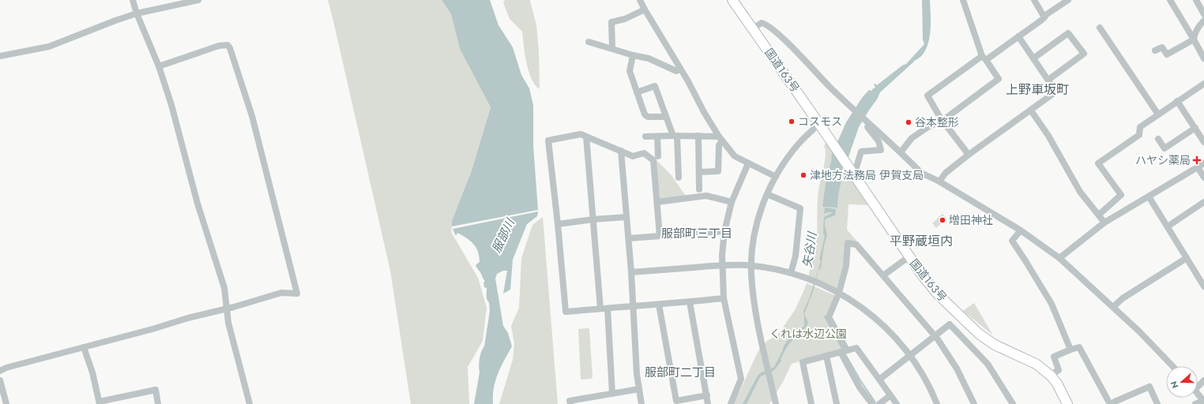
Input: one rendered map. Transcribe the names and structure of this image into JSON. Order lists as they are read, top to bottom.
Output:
{
  "streets": {
    "highway": ["国道163号"]
  },
  "districts": [
    "上野車坂町",
    "服部町三丁目",
    "平野蔵垣内",
    "服部町二丁目"
  ],
  "water": ["服部川", "矢谷川"],
  "parks": ["くれは水辺公園"],
  "places": {
    "other": [
      "コスモス",
      "谷本整形",
      "津地方法務局 伊賀支局",
      "増田神社"
    ],
    "health": ["ハヤシ薬局"]
  },
  "north": "left"
}
